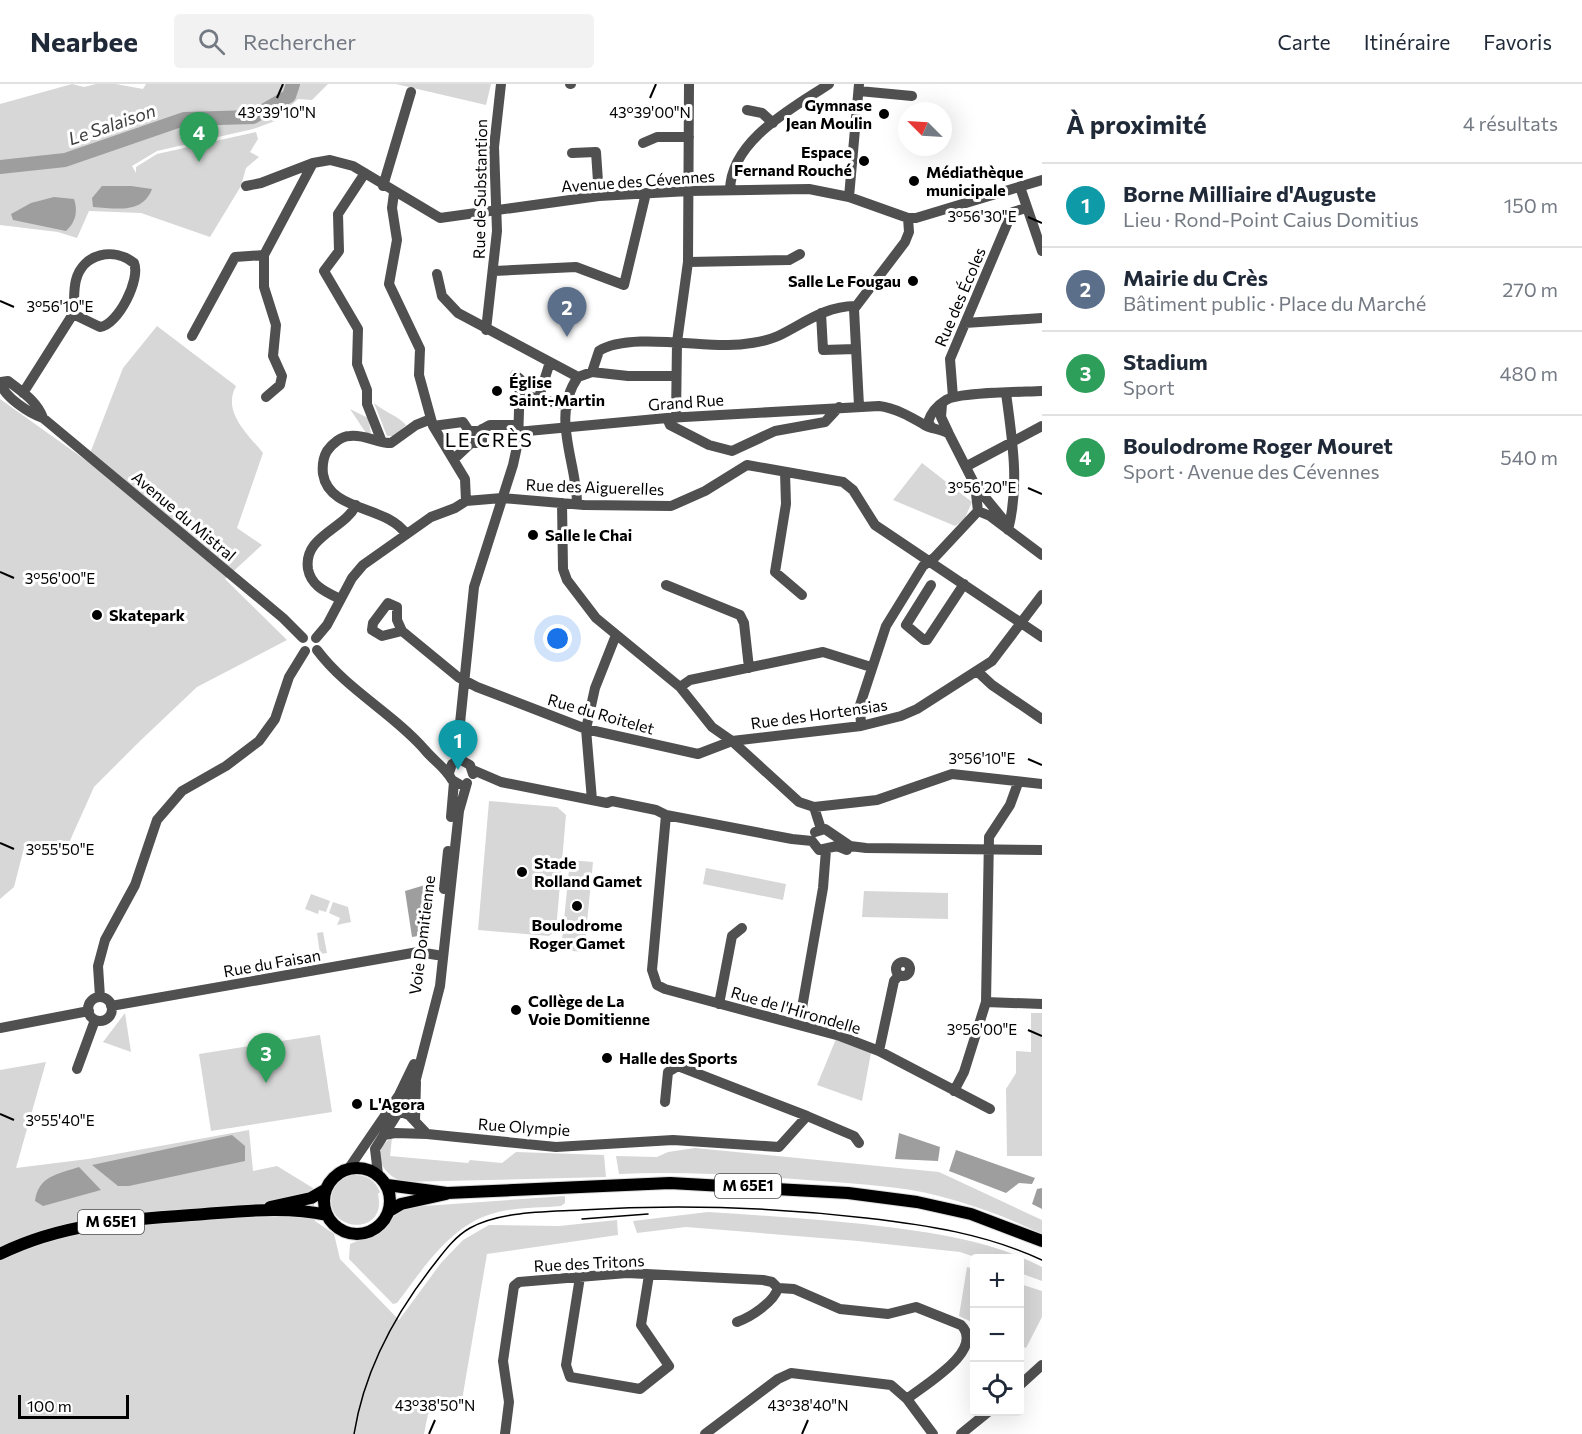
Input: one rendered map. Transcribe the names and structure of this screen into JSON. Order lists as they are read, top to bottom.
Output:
{
  "streets": {
    "main road": ["M 65E1"],
    "street": [
      "Avenue des Cévennes",
      "Rue de Substantion",
      "Rue des Écoles",
      "Grand Rue",
      "Rue des Aiguerelles",
      "Avenue du Mistral",
      "Rue du Roitelet",
      "Rue des Hortensias",
      "Voie Domitienne",
      "Rue du Faisan",
      "Rue de l'Hirondelle",
      "Rue Olympie",
      "Rue des Tritons"
    ]
  },
  "crossings": [
    ["Avenue des Cévennes", "Rue de Substantion"],
    ["Rue du Roitelet", "Rue des Hortensias"],
    ["Voie Domitienne", "Rue du Faisan"],
    ["Voie Domitienne", "Rue Olympie"],
    ["Voie Domitienne", "M 65E1"]
  ],
  "districts": ["LE CRÈS"],
  "water": ["Le Salaison"],
  "places": [
    "Gymnase Jean Moulin",
    "Espace Fernand Rouché",
    "Médiathèque municipale",
    "Salle Le Fougau",
    "Église Saint-Martin",
    "Salle le Chai",
    "Skatepark",
    "Stade Rolland Gamet",
    "Boulodrome Roger Gamet",
    "Collège de La Voie Domitienne",
    "Halle des Sports",
    "L'Agora"
  ],
  "scale_bar": "100 m",
  "north": "top left",
  "page": {
    "header": "Nearbee",
    "search": "Rechercher",
    "nav": ["Carte", "Itinéraire", "Favoris"],
    "heading": ["À proximité", "4 résultats"],
    "pins": [
      "4",
      "2",
      "1",
      "3"
    ],
    "list": [
      {
        "mark": "1",
        "name": "Borne Milliaire d'Auguste",
        "note": "Lieu · Rond-Point Caius Domitius",
        "value": "150 m"
      },
      {
        "mark": "2",
        "name": "Mairie du Crès",
        "note": "Bâtiment public · Place du Marché",
        "value": "270 m"
      },
      {
        "mark": "3",
        "name": "Stadium",
        "note": "Sport",
        "value": "480 m"
      },
      {
        "mark": "4",
        "name": "Boulodrome Roger Mouret",
        "note": "Sport · Avenue des Cévennes",
        "value": "540 m"
      }
    ],
    "map_buttons": ["+", "−"],
    "scale": "100 m"
  },
  "coordinates": [
    "43°39'10\"N",
    "43°39'00\"N",
    "3°56'30\"E",
    "3°56'10\"E",
    "3°56'20\"E",
    "3°56'00\"E",
    "3°55'50\"E",
    "3°55'40\"E",
    "43°38'50\"N",
    "43°38'40\"N"
  ]
}
